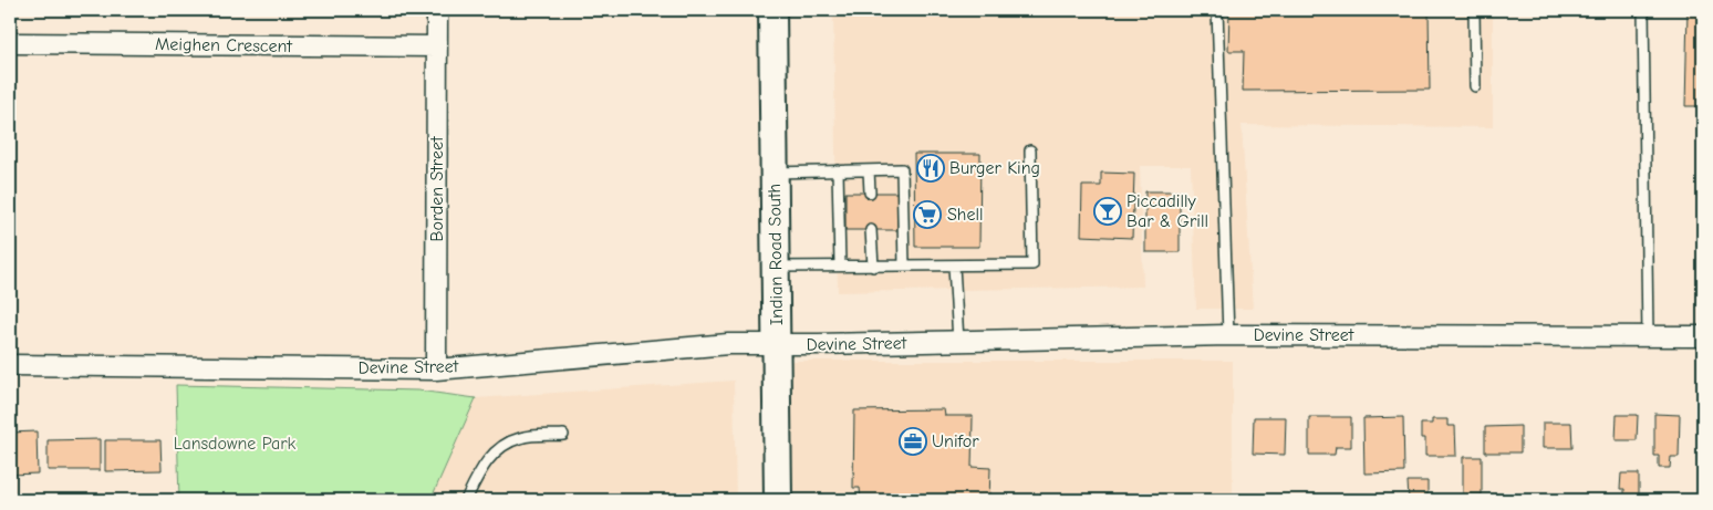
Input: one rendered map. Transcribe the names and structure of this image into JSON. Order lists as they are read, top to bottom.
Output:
{
  "streets": {
    "main road": ["Indian Road South"],
    "street": ["Meighen Crescent", "Borden Street", "Devine Street"]
  },
  "crossings": [
    ["Meighen Crescent", "Borden Street"],
    ["Borden Street", "Devine Street"],
    ["Indian Road South", "Devine Street"]
  ],
  "parks": ["Lansdowne Park"],
  "places": {
    "restaurant": ["Burger King"],
    "bar": ["Piccadilly Bar & Grill"],
    "supermarket": ["Shell"],
    "office": ["Unifor"]
  }
}
